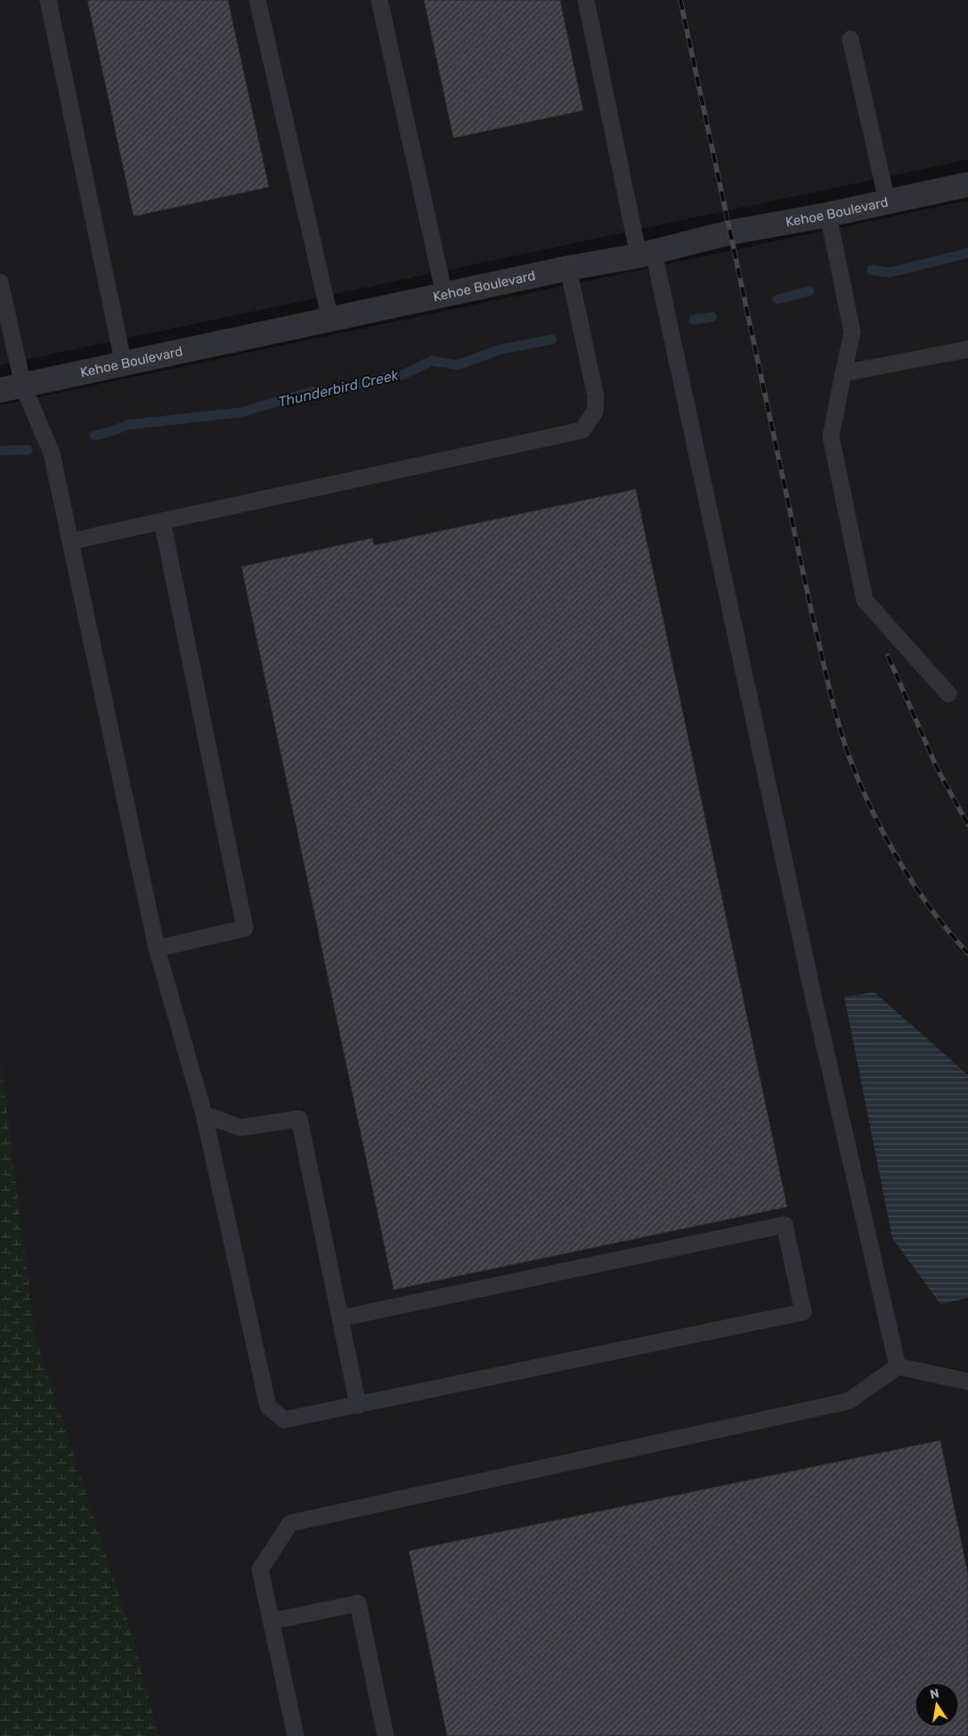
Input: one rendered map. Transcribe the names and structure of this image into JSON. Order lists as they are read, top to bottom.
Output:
{
  "streets": {
    "street": ["Kehoe Boulevard"]
  },
  "water": ["Thunderbird Creek"],
  "north": "top"
}
